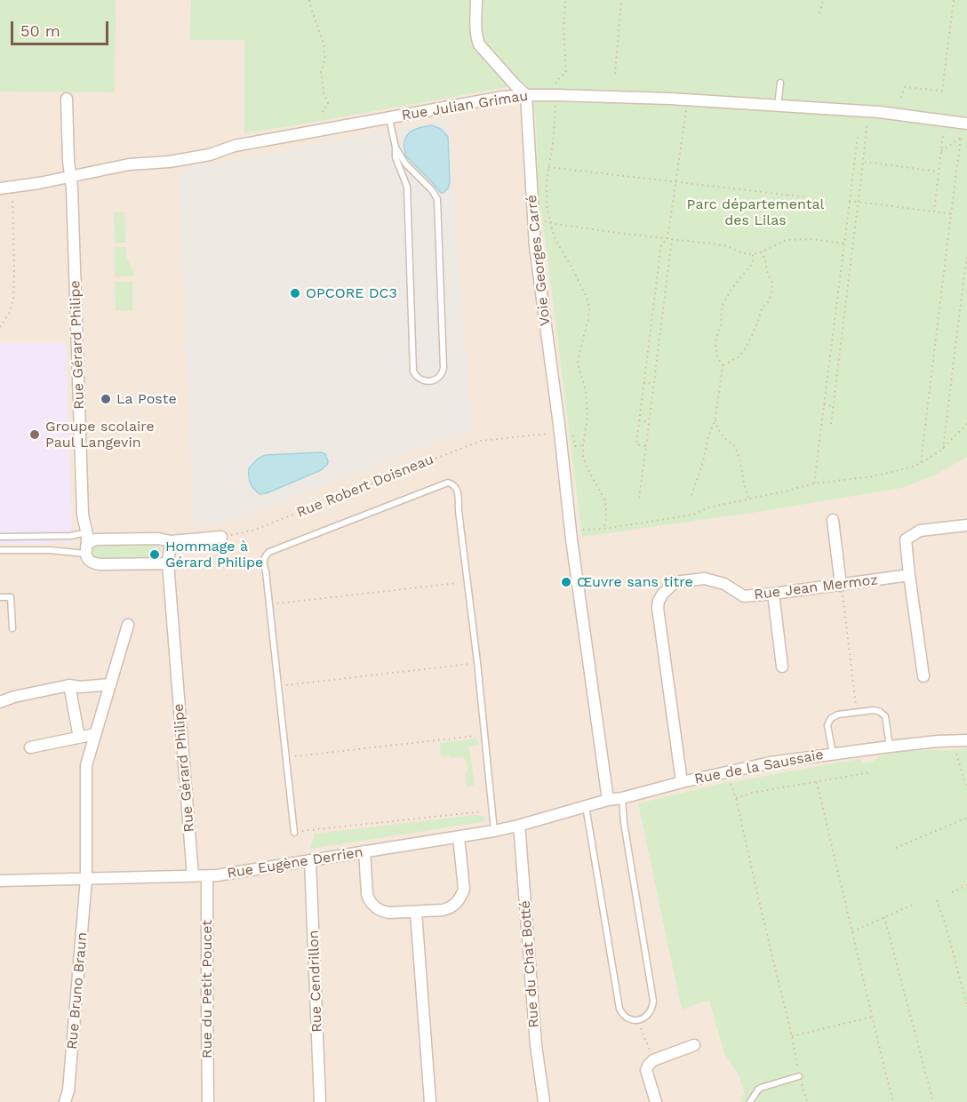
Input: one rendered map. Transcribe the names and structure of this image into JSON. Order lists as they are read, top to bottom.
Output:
{
  "streets": {
    "street": [
      "Rue Julian Grimau",
      "Voie Georges Carré",
      "Rue Gérard Philipe",
      "Rue Jean Mermoz",
      "Rue de la Saussaie",
      "Rue Eugène Derrien",
      "Rue du Chat Botté",
      "Rue Cendrillon",
      "Rue du Petit Poucet",
      "Rue Bruno Braun"
    ],
    "path": ["Rue Robert Doisneau"]
  },
  "crossings": [
    ["Rue Julian Grimau", "Voie Georges Carré"],
    ["Rue Julian Grimau", "Rue Gérard Philipe"],
    ["Voie Georges Carré", "Rue Robert Doisneau"],
    ["Voie Georges Carré", "Rue de la Saussaie"],
    ["Rue Gérard Philipe", "Rue Eugène Derrien"],
    ["Rue Jean Mermoz", "Rue de la Saussaie"],
    ["Rue de la Saussaie", "Rue Eugène Derrien"],
    ["Rue Eugène Derrien", "Rue du Chat Botté"],
    ["Rue Eugène Derrien", "Rue Cendrillon"],
    ["Rue Eugène Derrien", "Rue du Petit Poucet"],
    ["Rue Eugène Derrien", "Rue Bruno Braun"]
  ],
  "parks": ["Parc départemental des Lilas"],
  "places": [
    "OPCORE DC3",
    "La Poste",
    "Groupe scolaire Paul Langevin",
    "Hommage à Gérard Philipe",
    "Œuvre sans titre"
  ],
  "scale_bar": "50 m"
}
